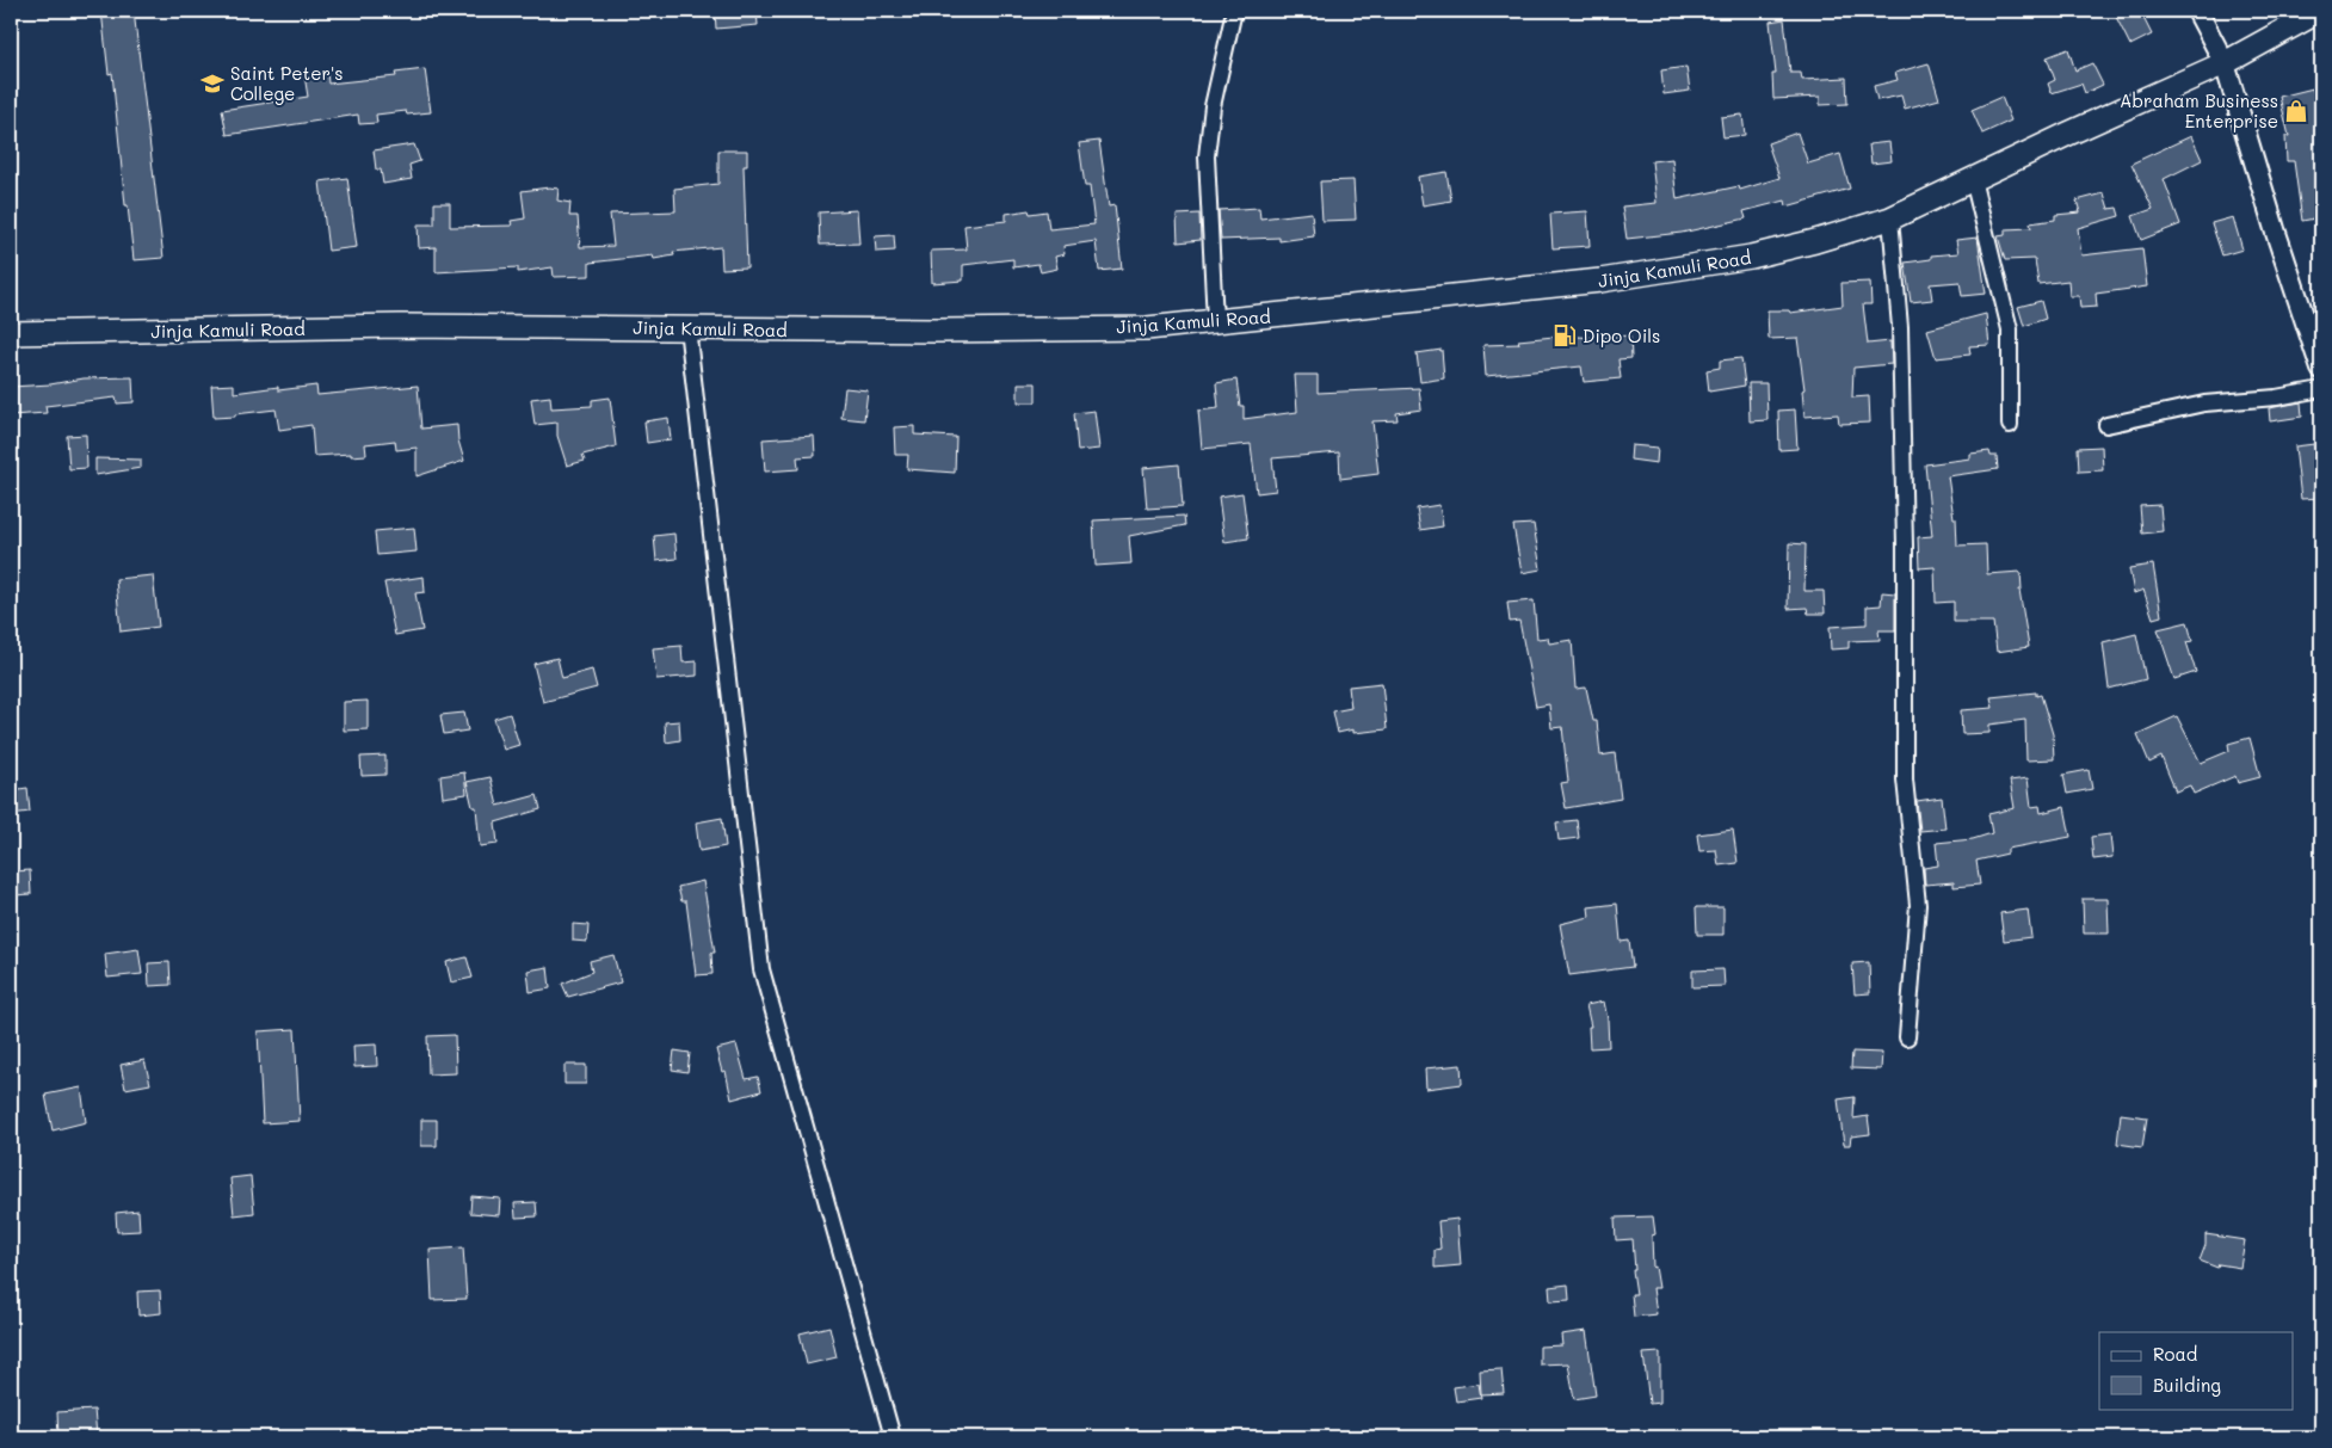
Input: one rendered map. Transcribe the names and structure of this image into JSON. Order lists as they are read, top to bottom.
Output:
{
  "streets": {
    "main road": ["Jinja Kamuli Road"]
  },
  "places": {
    "school or university": ["Saint Peter's College"],
    "shop": ["Abraham Business Enterprise"],
    "fuel station": ["Dipo Oils"]
  },
  "legend": ["Road", "Building"]
}
